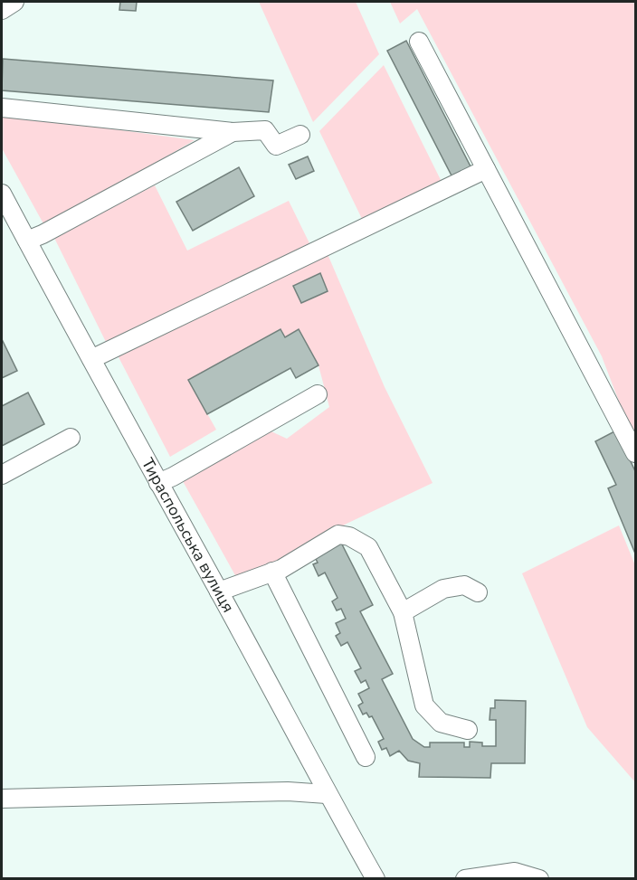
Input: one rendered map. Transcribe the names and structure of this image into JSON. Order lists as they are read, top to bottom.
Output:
{
  "streets": {
    "street": ["Тираспольська вулиця"]
  }
}
